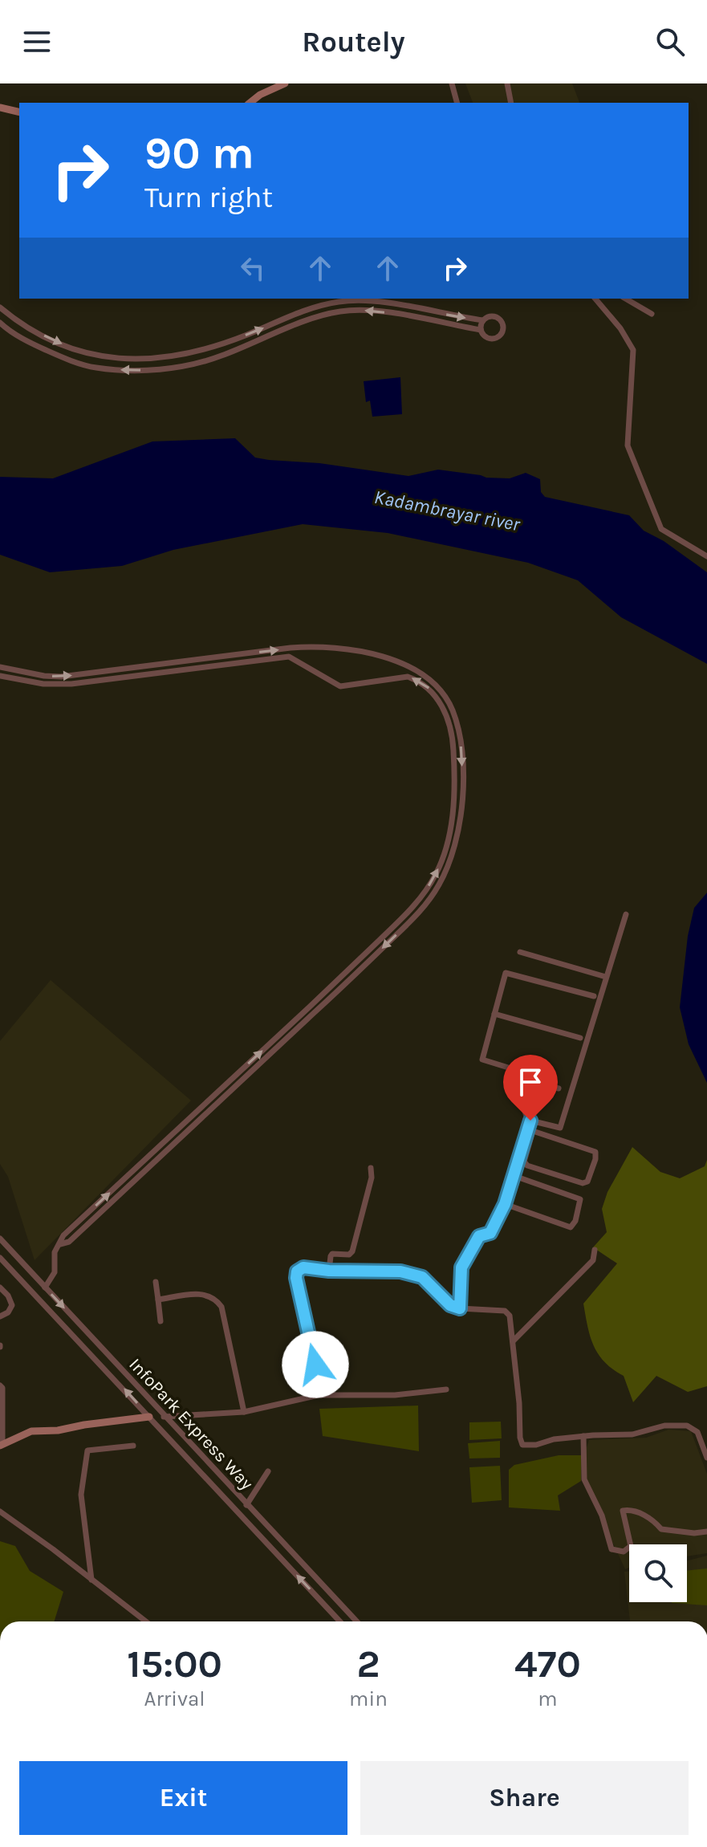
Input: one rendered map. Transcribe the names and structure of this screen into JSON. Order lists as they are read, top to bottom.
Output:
{
  "streets": {
    "street": ["InfoPark Express Way"]
  },
  "water": ["Kadambrayar river"],
  "page": {
    "header": "Routely",
    "turn": ["90 m", "Turn right"],
    "eta": [
      "15:00",
      "Arrival",
      "2",
      "min",
      "470",
      "m"
    ],
    "buttons": ["Exit", "Share"]
  }
}
